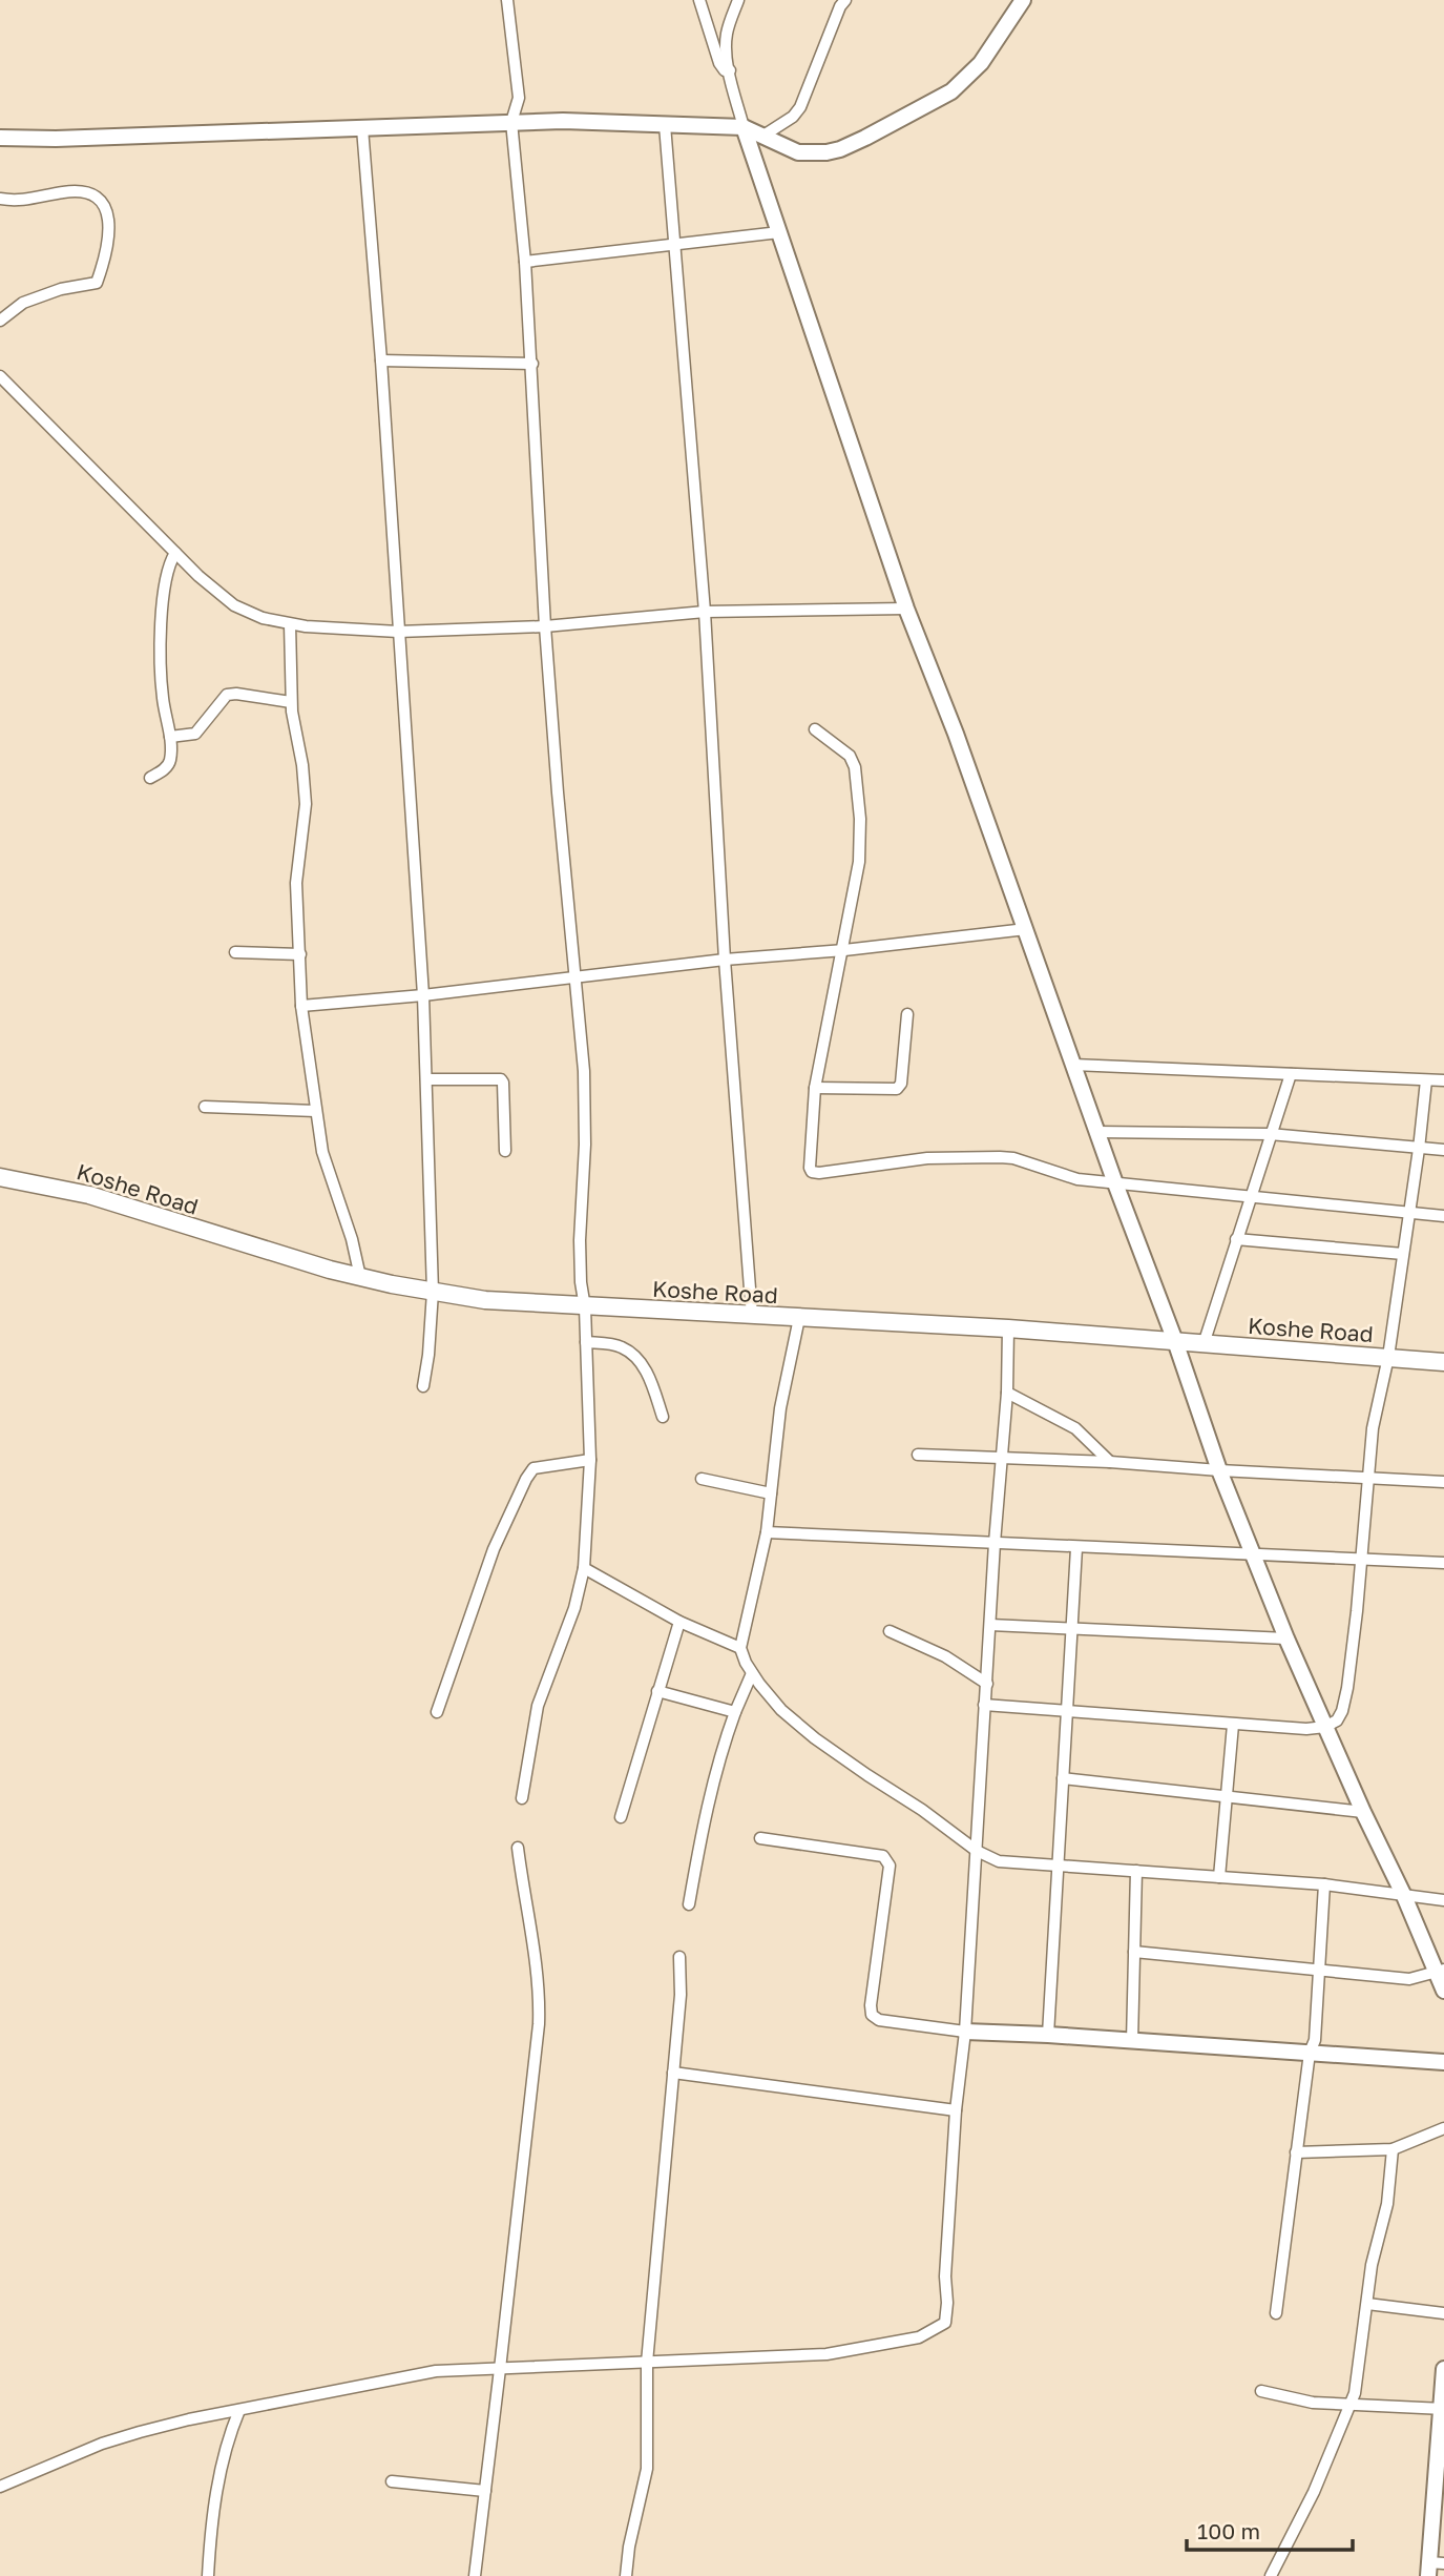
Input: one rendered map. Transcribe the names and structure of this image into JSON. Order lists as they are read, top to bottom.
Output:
{
  "streets": {
    "main road": ["Koshe Road"]
  },
  "scale_bar": "100 m"
}
